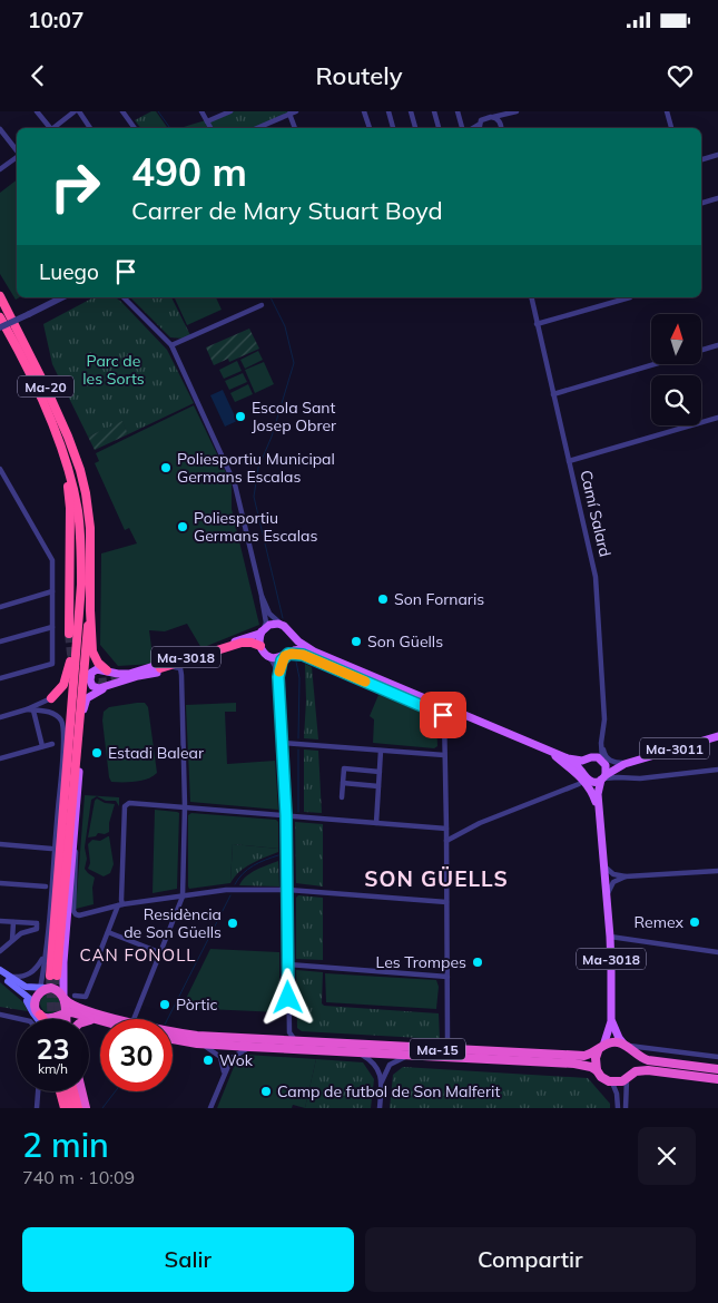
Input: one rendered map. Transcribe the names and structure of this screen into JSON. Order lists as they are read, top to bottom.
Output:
{
  "streets": {
    "highway": ["Ma-20", "Ma-15"],
    "main road": ["Ma-3018", "Ma-3011"],
    "street": ["Camí Salard"]
  },
  "crossings": [
    ["Camí Salard", "Ma-3018"],
    ["Camí Salard", "Ma-3011"],
    ["Ma-3018", "Ma-3011"],
    ["Ma-3018", "Ma-15"]
  ],
  "districts": ["SON GÜELLS", "CAN FONOLL"],
  "parks": ["Parc de les Sorts"],
  "places": [
    "Escola Sant Josep Obrer",
    "Poliesportiu Municipal Germans Escalas",
    "Poliesportiu Germans Escalas",
    "Son Fornaris",
    "Son Güells",
    "Estadi Balear",
    "Remex",
    "Residència de Son Güells",
    "Les Trompes",
    "Pòrtic",
    "Wok",
    "Camp de futbol de Son Malferit"
  ],
  "north": "top",
  "page": {
    "status": "10:07",
    "header": "Routely",
    "turn": ["490 m", "Carrer de Mary Stuart Boyd"],
    "then": "Luego",
    "speed": "23 km/h",
    "limit": "30",
    "heading": ["2 min", "740 m · 10:09"],
    "buttons": ["Salir", "Compartir"]
  }
}
